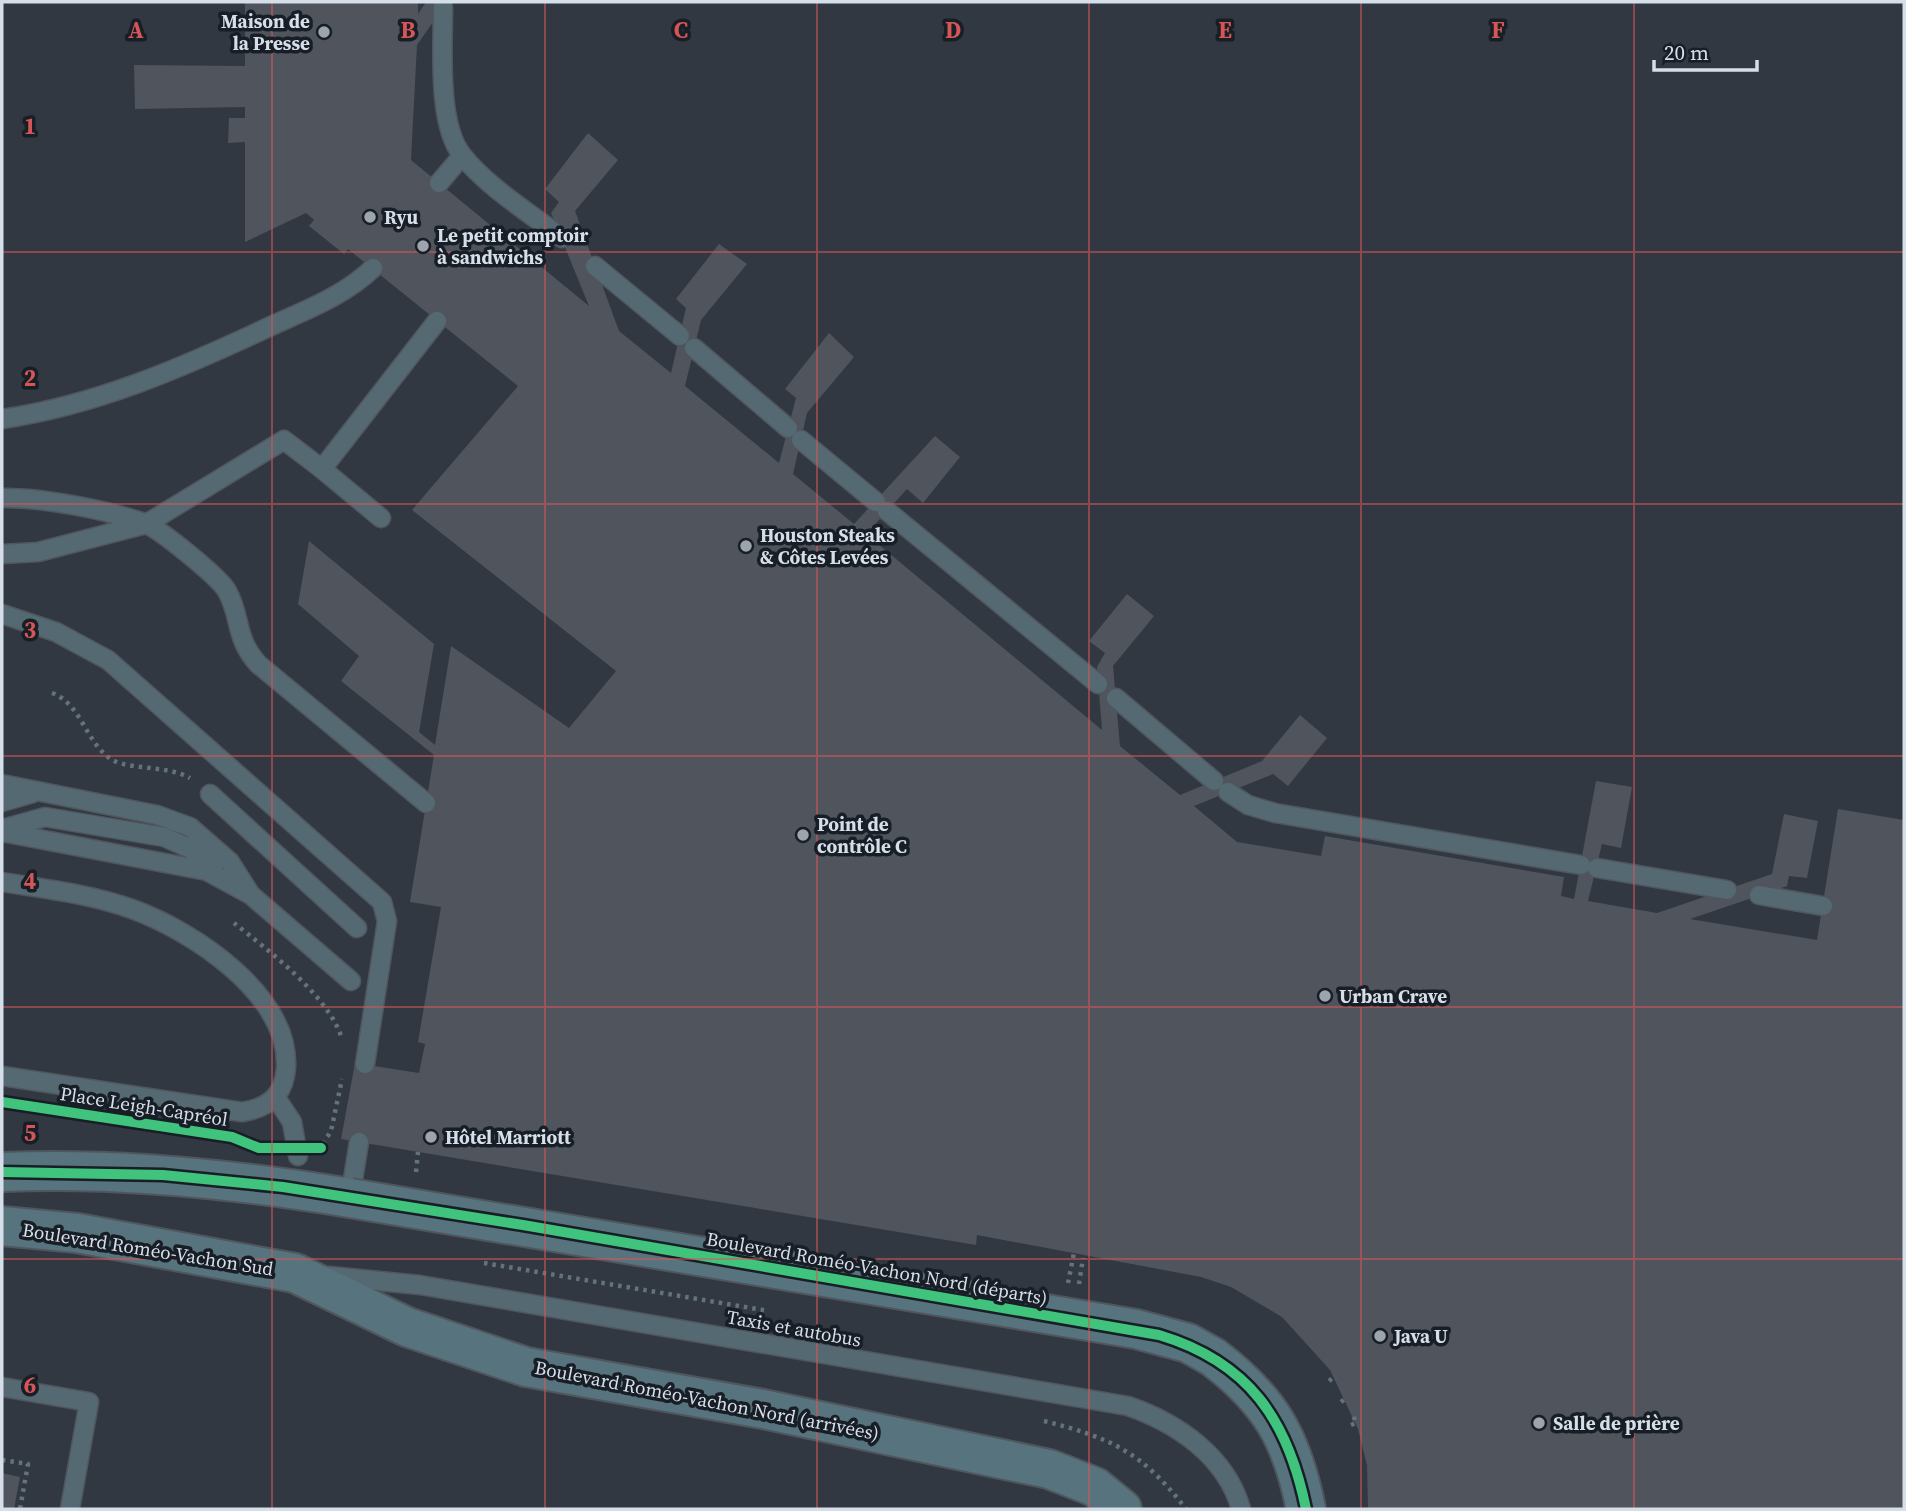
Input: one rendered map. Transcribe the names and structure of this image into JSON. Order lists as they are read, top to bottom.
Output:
{
  "streets": {
    "street": ["Boulevard Roméo-Vachon Sud", "Boulevard Roméo-Vachon Nord (départs)", "Boulevard Roméo-Vachon Nord (arrivées)"],
    "lane": ["Place Leigh-Capréol", "Taxis et autobus"]
  },
  "crossings": [
    ["Boulevard Roméo-Vachon Sud", "Taxis et autobus"],
    ["Boulevard Roméo-Vachon Sud", "Boulevard Roméo-Vachon Nord (arrivées)"],
    ["Taxis et autobus", "Boulevard Roméo-Vachon Nord (arrivées)"]
  ],
  "places": [
    "Maison de la Presse",
    "Ryu",
    "Le petit comptoir à sandwichs",
    "Houston Steaks & Côtes Levées",
    "Point de contrôle C",
    "Urban Crave",
    "Hôtel Marriott",
    "Java U",
    "Salle de prière"
  ],
  "scale_bar": "20 m",
  "grid": {
    "columns": [
      "A",
      "B",
      "C",
      "D",
      "E",
      "F"
    ],
    "rows": [
      "1",
      "2",
      "3",
      "4",
      "5",
      "6"
    ]
  }
}
